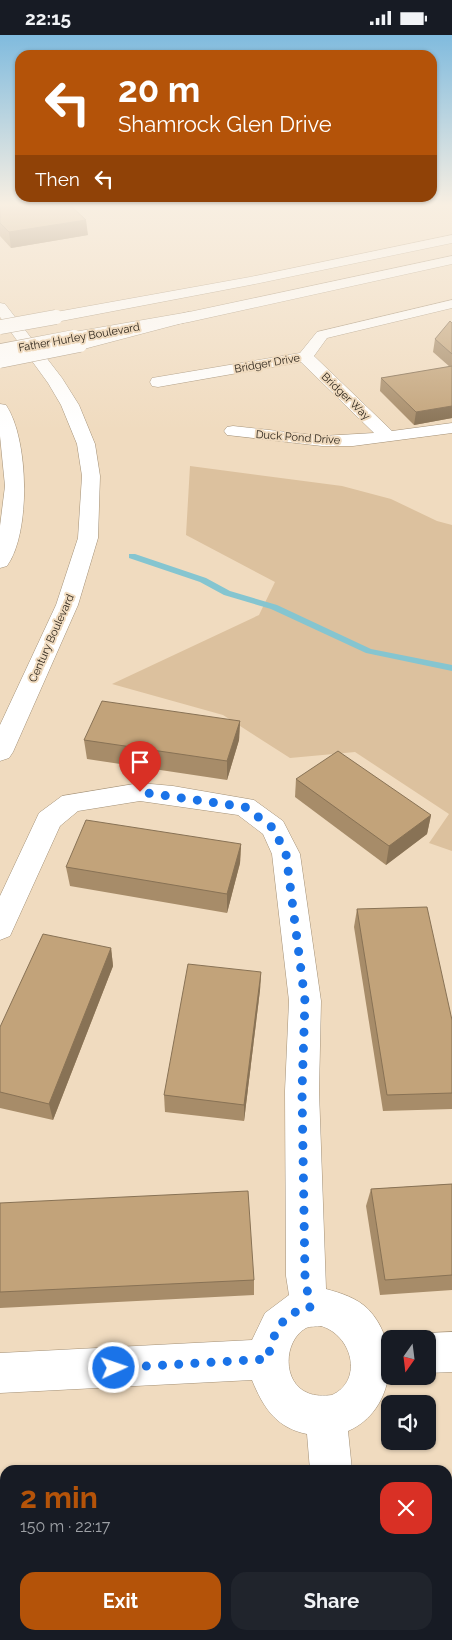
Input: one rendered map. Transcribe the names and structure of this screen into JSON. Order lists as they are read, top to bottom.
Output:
{
  "streets": {
    "main road": [
      "Father Hurley Boulevard",
      "Bridger Drive",
      "Bridger Way",
      "Duck Pond Drive",
      "Century Boulevard"
    ]
  },
  "crossings": [
    ["Bridger Drive", "Bridger Way"],
    ["Bridger Way", "Duck Pond Drive"]
  ],
  "north": "bottom",
  "page": {
    "status": "22:15",
    "turn": ["20 m", "Shamrock Glen Drive"],
    "then": "Then",
    "heading": ["2 min", "150 m · 22:17"],
    "buttons": ["Exit", "Share"]
  }
}
